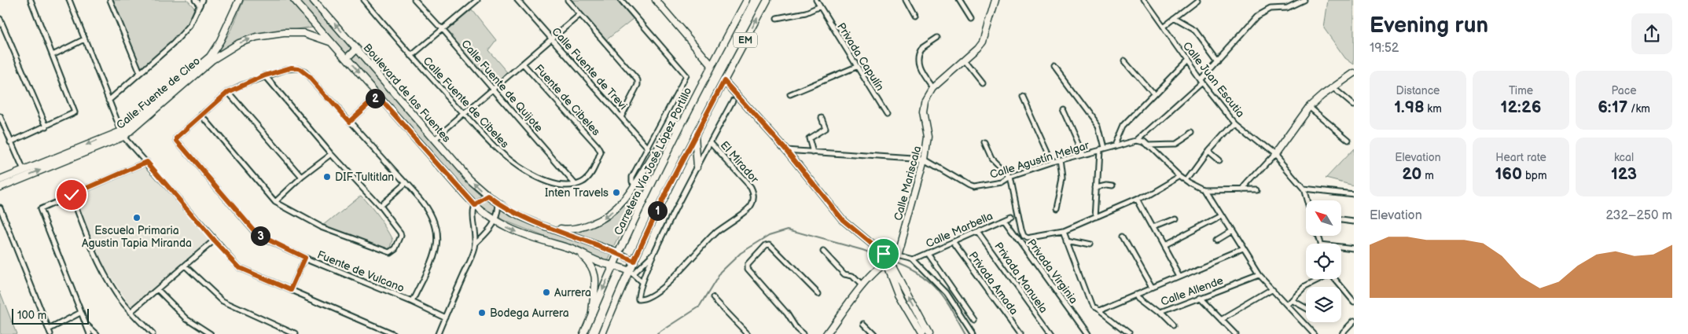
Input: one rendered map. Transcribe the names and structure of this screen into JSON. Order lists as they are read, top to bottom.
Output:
{
  "streets": {
    "street": [
      "EM",
      "Privada Capulín",
      "Calle Fuente de Trevi",
      "Calle Juan Escutia",
      "Calle Fuente de Quijote",
      "Calle Fuente de Cleo",
      "Boulevard de las Fuentes",
      "Fuente de Cibeles",
      "Calle Fuente de Cibeles",
      "Calle Agustín Melgar",
      "Carretera Vía José López Portillo",
      "El Mirador",
      "Calle Mariscala",
      "Calle Marbella",
      "Fuente de Vulcano",
      "Privada Virginia",
      "Privada Manuela",
      "Privada Amada",
      "Calle Allende"
    ]
  },
  "crossings": [
    ["Calle Juan Escutia", "Calle Agustín Melgar"],
    ["Calle Fuente de Quijote", "Fuente de Cibeles"],
    ["Calle Fuente de Quijote", "Calle Fuente de Cibeles"],
    ["Boulevard de las Fuentes", "Carretera Vía José López Portillo"],
    ["Fuente de Cibeles", "Calle Fuente de Cibeles"],
    ["Calle Agustín Melgar", "Calle Mariscala"],
    ["Calle Marbella", "Privada Virginia"],
    ["Calle Marbella", "Privada Manuela"],
    ["Calle Marbella", "Privada Amada"]
  ],
  "places": [
    "DIF Tultitlan",
    "Inten Travels",
    "Escuela Primaria Agustin Tapia Miranda",
    "Aurrera",
    "Bodega Aurrera"
  ],
  "scale_bar": "100 m",
  "north": "top left",
  "page": {
    "heading": ["Evening run", "19:52"],
    "stats": [
      ["Distance", "1.98 km"],
      ["Time", "12:26"],
      ["Pace", "6:17 /km"],
      ["Elevation", "20 m"],
      ["Heart rate", "160 bpm"],
      ["kcal", "123"]
    ],
    "pins": ["2", "1", "3"],
    "chart": ["Elevation", "232–250 m"],
    "scale": "100 m"
  }
}
